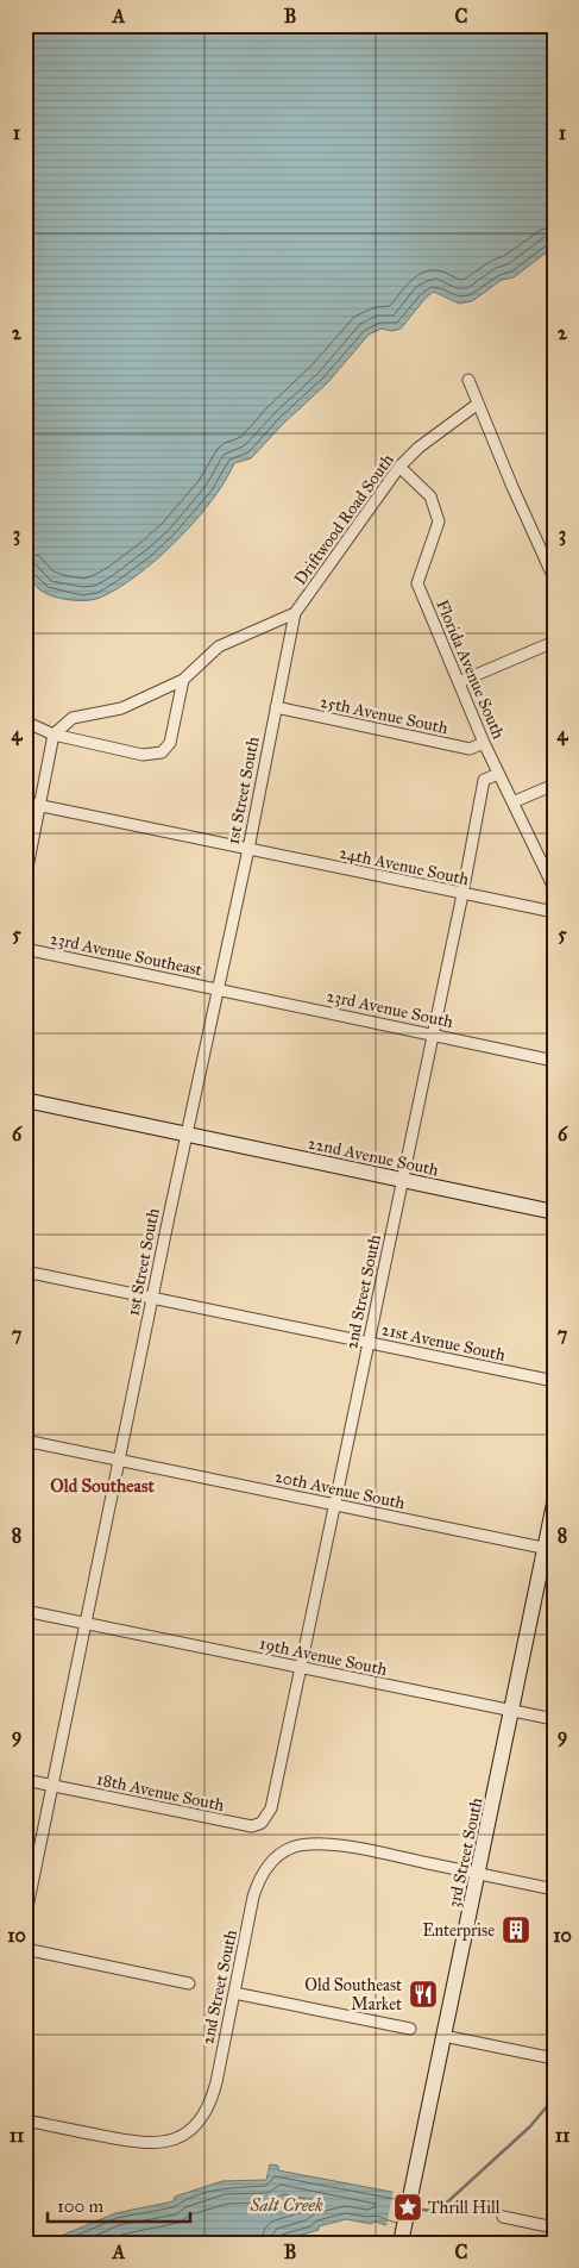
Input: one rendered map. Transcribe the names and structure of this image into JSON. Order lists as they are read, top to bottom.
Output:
{
  "streets": {
    "street": [
      "Driftwood Road South",
      "Florida Avenue South",
      "25th Avenue South",
      "1st Street South",
      "24th Avenue South",
      "23rd Avenue Southeast",
      "23rd Avenue South",
      "22nd Avenue South",
      "2nd Street South",
      "21st Avenue South",
      "20th Avenue South",
      "19th Avenue South",
      "18th Avenue South",
      "3rd Street South"
    ]
  },
  "crossings": [
    ["Driftwood Road South", "Florida Avenue South"],
    ["Driftwood Road South", "1st Street South"],
    ["Florida Avenue South", "25th Avenue South"],
    ["Florida Avenue South", "2nd Street South"],
    ["25th Avenue South", "1st Street South"],
    ["1st Street South", "24th Avenue South"],
    ["1st Street South", "23rd Avenue Southeast"],
    ["1st Street South", "23rd Avenue South"],
    ["1st Street South", "22nd Avenue South"],
    ["1st Street South", "21st Avenue South"],
    ["1st Street South", "20th Avenue South"],
    ["1st Street South", "19th Avenue South"],
    ["1st Street South", "18th Avenue South"],
    ["24th Avenue South", "2nd Street South"],
    ["23rd Avenue Southeast", "23rd Avenue South"],
    ["23rd Avenue South", "2nd Street South"],
    ["22nd Avenue South", "2nd Street South"],
    ["2nd Street South", "21st Avenue South"],
    ["2nd Street South", "20th Avenue South"],
    ["2nd Street South", "19th Avenue South"],
    ["2nd Street South", "18th Avenue South"],
    ["2nd Street South", "3rd Street South"],
    ["20th Avenue South", "3rd Street South"],
    ["19th Avenue South", "3rd Street South"]
  ],
  "districts": ["Old Southeast"],
  "water": ["Salt Creek"],
  "places": {
    "building": ["Enterprise"],
    "restaurant": ["Old Southeast Market"],
    "place": ["Thrill Hill"]
  },
  "scale_bar": "100 m",
  "grid": {
    "columns": ["A", "B", "C"],
    "rows": [
      "1",
      "2",
      "3",
      "4",
      "5",
      "6",
      "7",
      "8",
      "9",
      "10",
      "11"
    ]
  }
}
